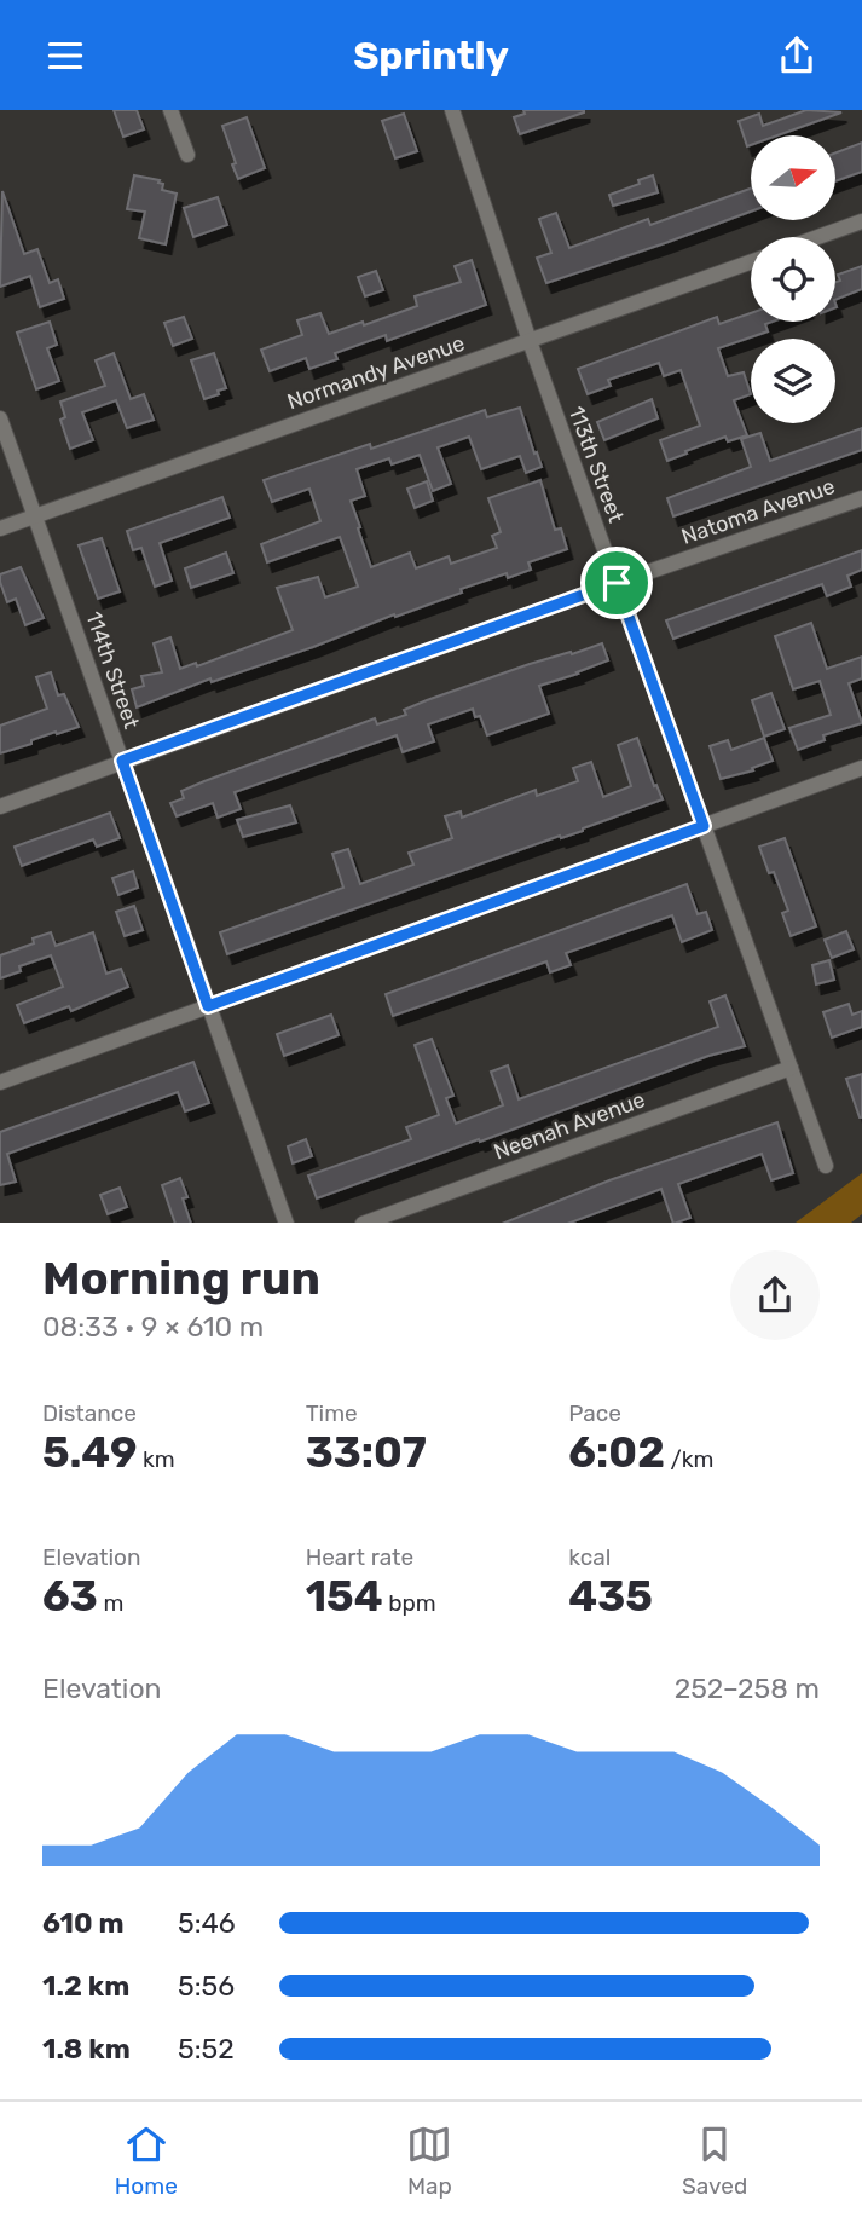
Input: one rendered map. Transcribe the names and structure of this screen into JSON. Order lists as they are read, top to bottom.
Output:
{
  "streets": {
    "street": [
      "Normandy Avenue",
      "113th Street",
      "Natoma Avenue",
      "114th Street",
      "Neenah Avenue"
    ]
  },
  "crossings": [
    ["Normandy Avenue", "113th Street"],
    ["Normandy Avenue", "114th Street"],
    ["113th Street", "Natoma Avenue"],
    ["113th Street", "Neenah Avenue"],
    ["Natoma Avenue", "114th Street"]
  ],
  "north": "right",
  "page": {
    "header": "Sprintly",
    "heading": ["Morning run", "08:33 · 9 × 610 m"],
    "stats": [
      ["Distance", "5.49 km"],
      ["Time", "33:07"],
      ["Pace", "6:02 /km"],
      ["Elevation", "63 m"],
      ["Heart rate", "154 bpm"],
      ["kcal", "435"]
    ],
    "chart": ["Elevation", "252–258 m"],
    "list": [
      {
        "name": "610 m",
        "note": "5:46"
      },
      {
        "name": "1.2 km",
        "note": "5:56"
      },
      {
        "name": "1.8 km",
        "note": "5:52"
      }
    ],
    "tabs": ["Home", "Map", "Saved"]
  }
}
